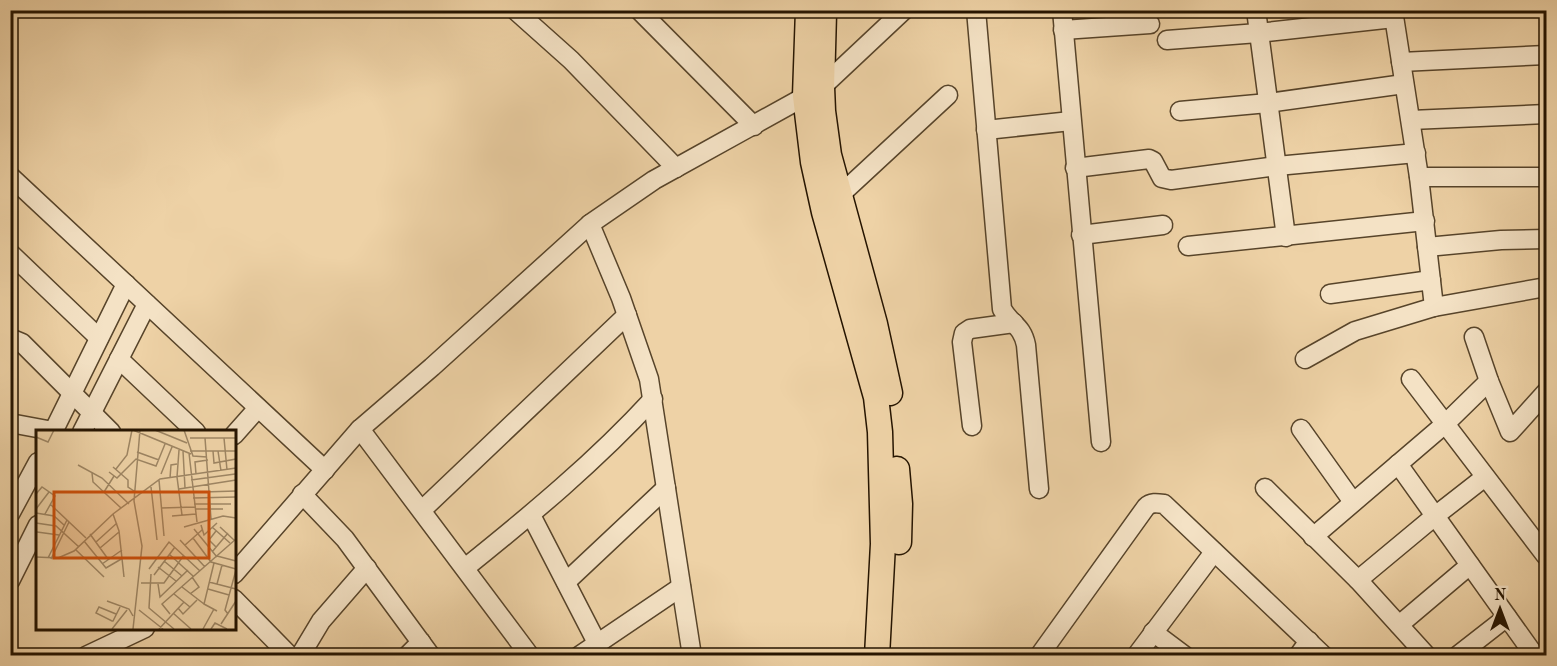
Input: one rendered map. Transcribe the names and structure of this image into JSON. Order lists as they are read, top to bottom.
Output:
{
  "north": "top"
}
